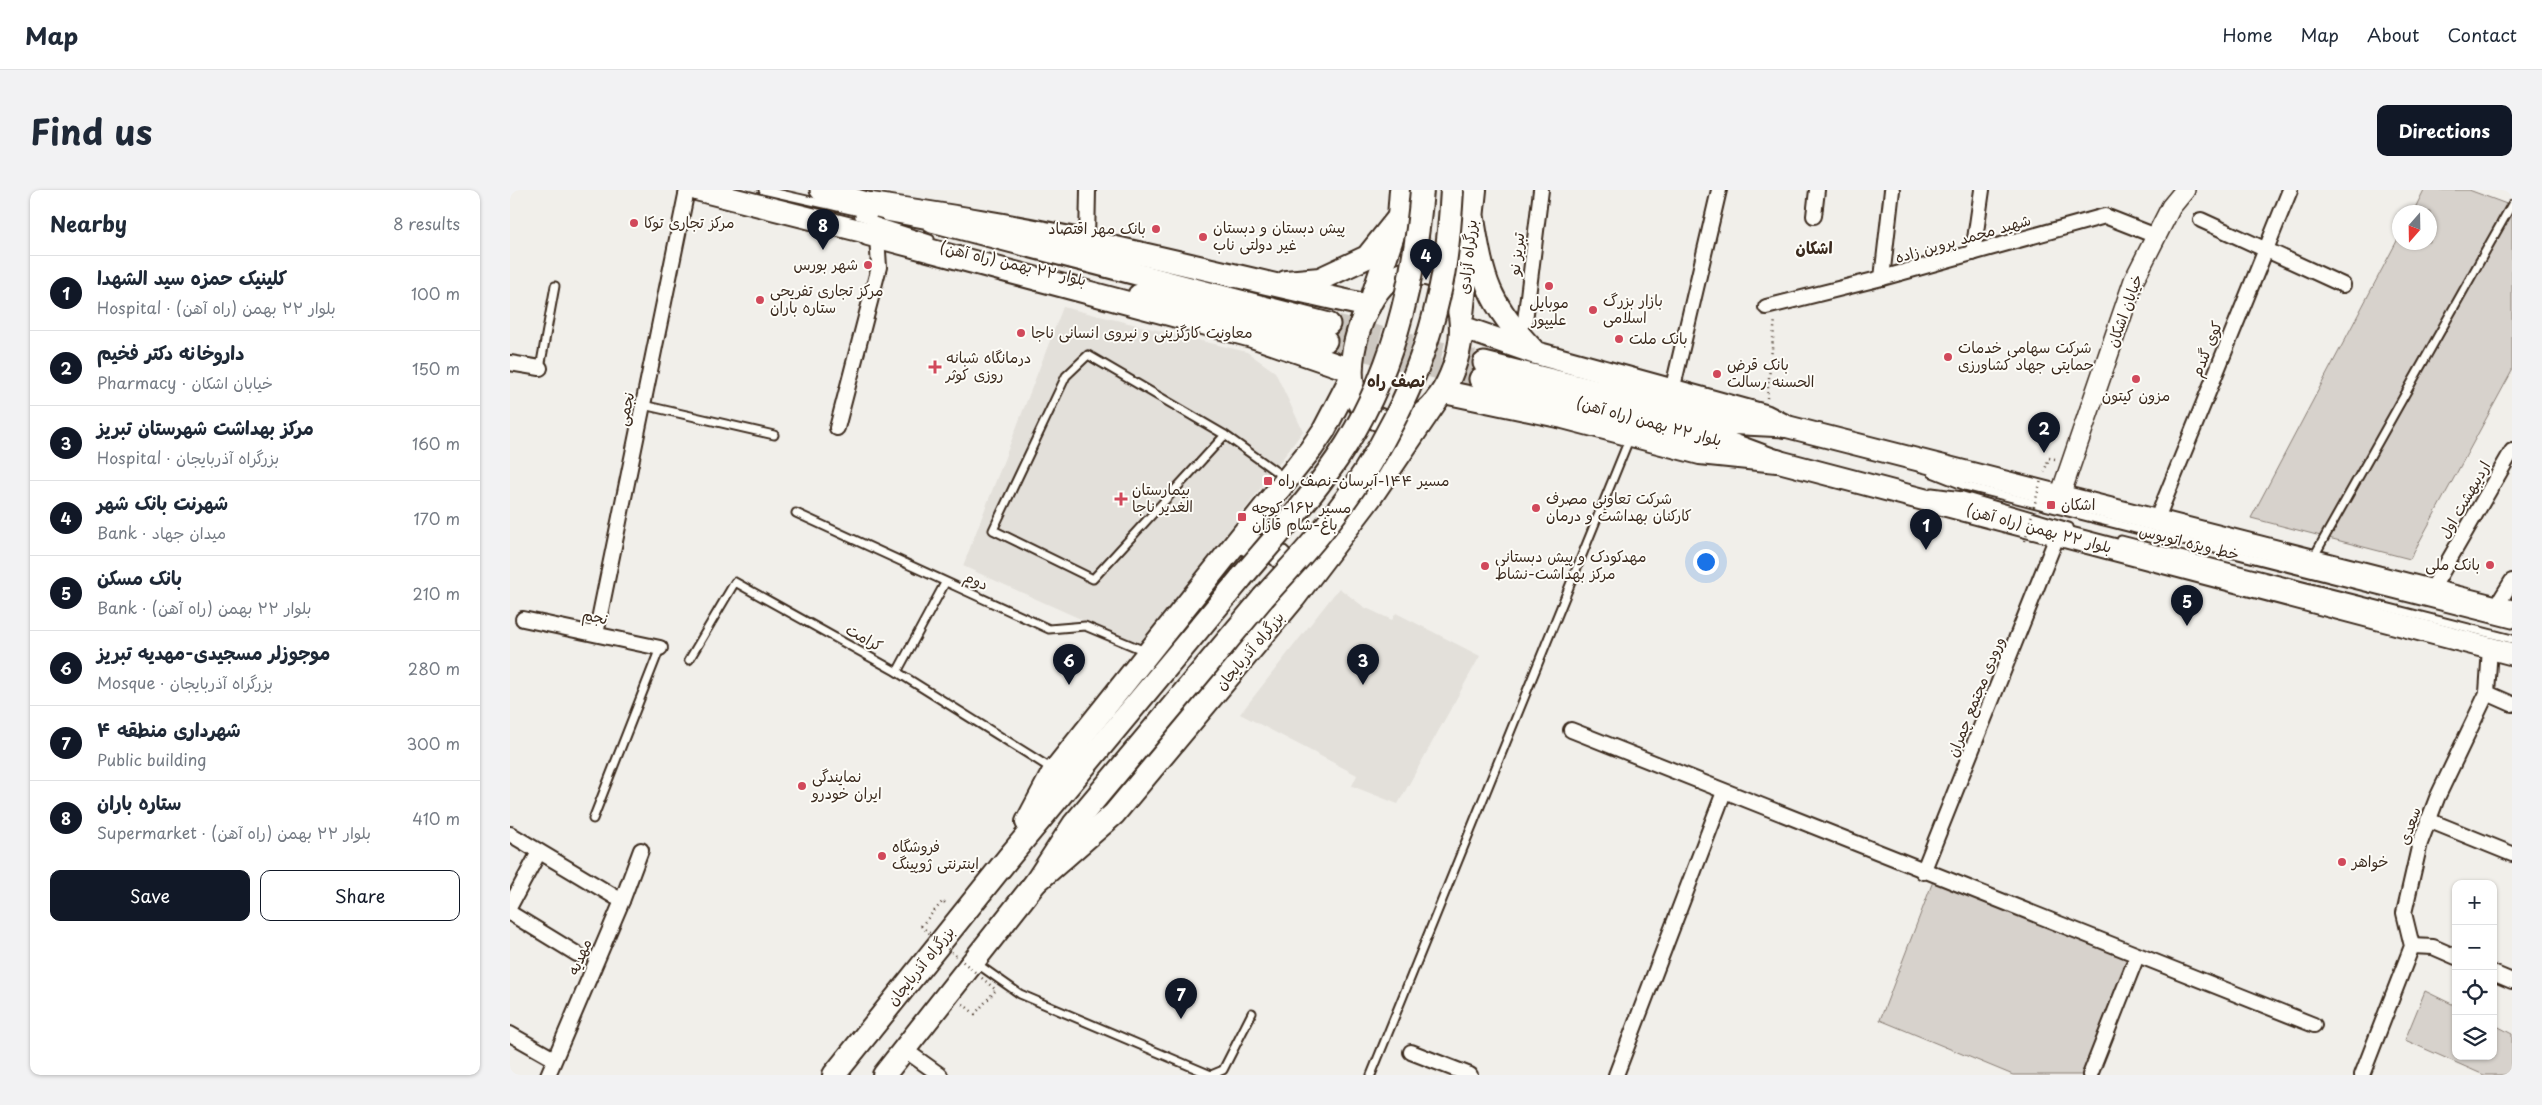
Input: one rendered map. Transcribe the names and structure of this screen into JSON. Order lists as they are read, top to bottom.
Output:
{
  "streets": {
    "highway": ["بزرگراه آزادی", "بزرگراه آذربایجان"],
    "main road": ["بلوار ۲۲ بهمن (راه آهن)", "خیابان اشکان"],
    "street": [
      "شهید محمد پروین زاده",
      "تبریز نو",
      "کوی گندم",
      "نجمی",
      "اردیبهشت اول",
      "نجم",
      "ورودی مجتمع چمران",
      "سعدی",
      "مهدیه"
    ],
    "lane": ["خط ویژه اتوبوس", "دوم", "کرامت"]
  },
  "crossings": [
    ["شهید محمد پروین زاده", "خیابان اشکان"],
    ["بزرگراه آزادی", "بزرگراه آذربایجان"],
    ["بلوار ۲۲ بهمن (راه آهن)", "خیابان اشکان"],
    ["بلوار ۲۲ بهمن (راه آهن)", "کوی گندم"],
    ["بلوار ۲۲ بهمن (راه آهن)", "اردیبهشت اول"],
    ["بلوار ۲۲ بهمن (راه آهن)", "خط ویژه اتوبوس"],
    ["بلوار ۲۲ بهمن (راه آهن)", "ورودی مجتمع چمران"],
    ["بلوار ۲۲ بهمن (راه آهن)", "سعدی"],
    ["نجمی", "نجم"],
    ["دوم", "بزرگراه آذربایجان"],
    ["کرامت", "بزرگراه آذربایجان"]
  ],
  "districts": ["اشکان", "نصف راه"],
  "places": {
    "other": [
      "مرکز تجاری توکا",
      "بانک مهر اقتصاد",
      "پیش دبستان و دبستان غیر دولتی ناب",
      "شهر بورس",
      "موبایل علیپور",
      "مرکز تجاری تفریحی ستاره باران",
      "بازار بزرگ اسلامی",
      "معاونت کارگزینی و نیروی انسانی ناجا",
      "بانک ملت",
      "شرکت سهامی خدمات حمایتی جهاد کشاورزی",
      "بانک قرض الحسنه رسالت",
      "مزون کیتون",
      "شرکت تعاونی مصرف کارکنان بهداشت و درمان",
      "بانک ملی",
      "مهدکودک و پیش دبستانی مرکز بهداشت-نشاط",
      "نمایندگی ایران خودرو",
      "فروشگاه اینترنتی ژوپینگ",
      "خواهر"
    ],
    "health": ["درمانگاه شبانه روزی کوثر", "بیمارستان الغدیر ناجا"],
    "transit": ["مسیر ۱۴۴-آبرسان-نصف راه", "اشکان", "مسیر ۱۶۲-کوچه باغ-شام قازان"]
  },
  "north": "bottom",
  "page": {
    "header": "Map",
    "nav": [
      "Home",
      "Map",
      "About",
      "Contact"
    ],
    "title": "Find us",
    "buttons": [
      "Directions",
      ["Save", "Share"]
    ],
    "heading": ["Nearby", "8 results"],
    "pins": [
      "8",
      "4",
      "2",
      "1",
      "5",
      "3",
      "6",
      "7"
    ],
    "list": [
      {
        "mark": "1",
        "name": "کلینیک حمزه سید الشهدا",
        "note": "Hospital · بلوار ۲۲ بهمن (راه آهن)",
        "value": "100 m"
      },
      {
        "mark": "2",
        "name": "داروخانه دکتر فخیم",
        "note": "Pharmacy · خیابان اشکان",
        "value": "150 m"
      },
      {
        "mark": "3",
        "name": "مرکز بهداشت شهرستان تبریز",
        "note": "Hospital · بزرگراه آذربایجان",
        "value": "160 m"
      },
      {
        "mark": "4",
        "name": "شهرنت بانک شهر",
        "note": "Bank · میدان جهاد",
        "value": "170 m"
      },
      {
        "mark": "5",
        "name": "بانک مسکن",
        "note": "Bank · بلوار ۲۲ بهمن (راه آهن)",
        "value": "210 m"
      },
      {
        "mark": "6",
        "name": "موجوزلر مسجیدی-مهدیه تبریز",
        "note": "Mosque · بزرگراه آذربایجان",
        "value": "280 m"
      },
      {
        "mark": "7",
        "name": "شهرداری منطقه ۴",
        "note": "Public building",
        "value": "300 m"
      },
      {
        "mark": "8",
        "name": "ستاره باران",
        "note": "Supermarket · بلوار ۲۲ بهمن (راه آهن)",
        "value": "410 m"
      }
    ],
    "map_buttons": ["+", "−"]
  }
}
